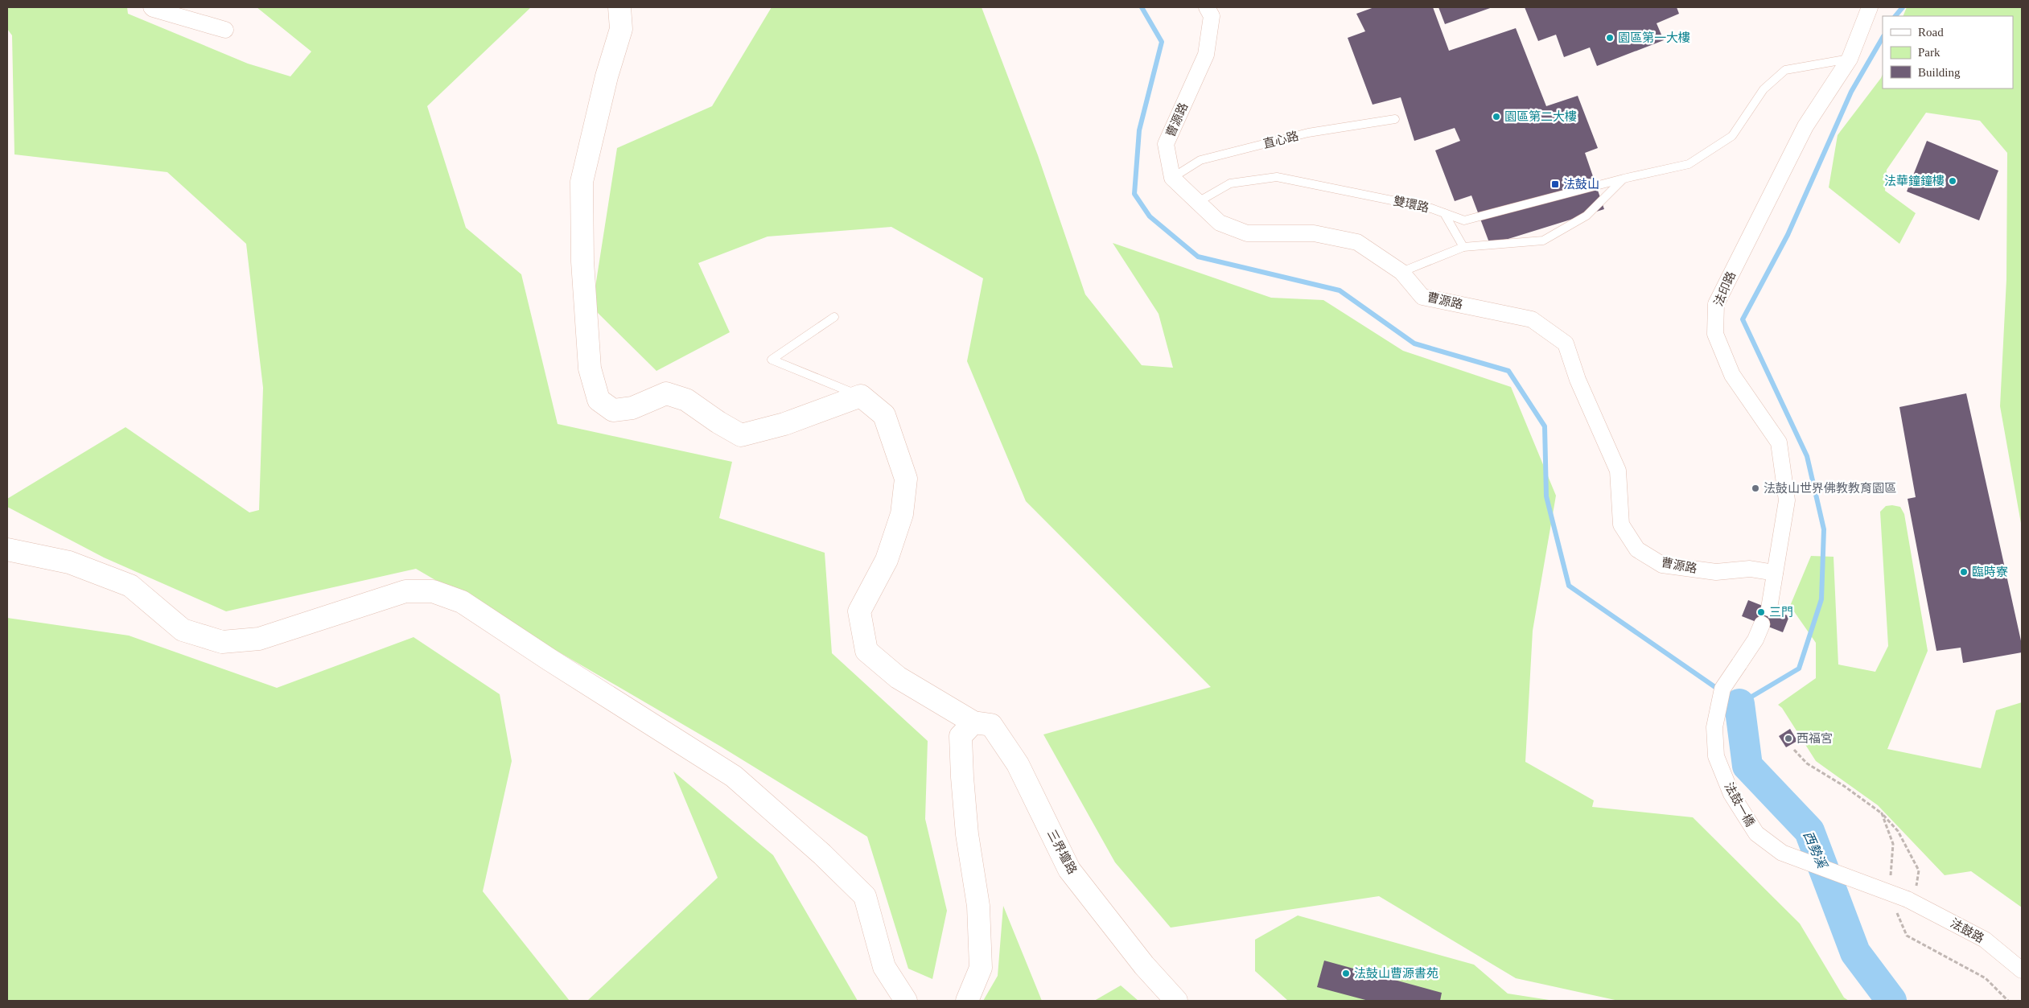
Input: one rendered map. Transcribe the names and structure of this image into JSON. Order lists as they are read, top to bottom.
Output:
{
  "streets": {
    "street": [
      "曹源路",
      "法印路",
      "法鼓一橋",
      "三界壇路",
      "法鼓路"
    ],
    "lane": ["直心路", "雙環路"]
  },
  "crossings": [
    ["曹源路", "直心路"],
    ["曹源路", "雙環路"],
    ["曹源路", "法印路"],
    ["雙環路", "法印路"],
    ["法鼓一橋", "法鼓路"]
  ],
  "water": ["西勢溪"],
  "places": {
    "other": [
      "園區第一大樓",
      "園區第二大樓",
      "法華鐘鐘樓",
      "法鼓山世界佛教教育園區",
      "臨時寮",
      "三門",
      "西福宮",
      "法鼓山曹源書苑"
    ],
    "transit": ["法鼓山"]
  },
  "legend": ["Road", "Park", "Building"]
}
